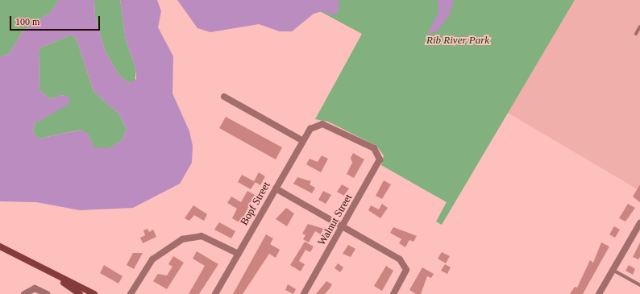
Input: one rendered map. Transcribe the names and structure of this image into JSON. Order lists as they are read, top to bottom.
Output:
{
  "streets": {
    "street": ["Bopf Street", "Walnut Street"]
  },
  "crossings": [
    ["Bopf Street", "Walnut Street"]
  ],
  "parks": ["Rib River Park"],
  "scale_bar": "100 m"
}
